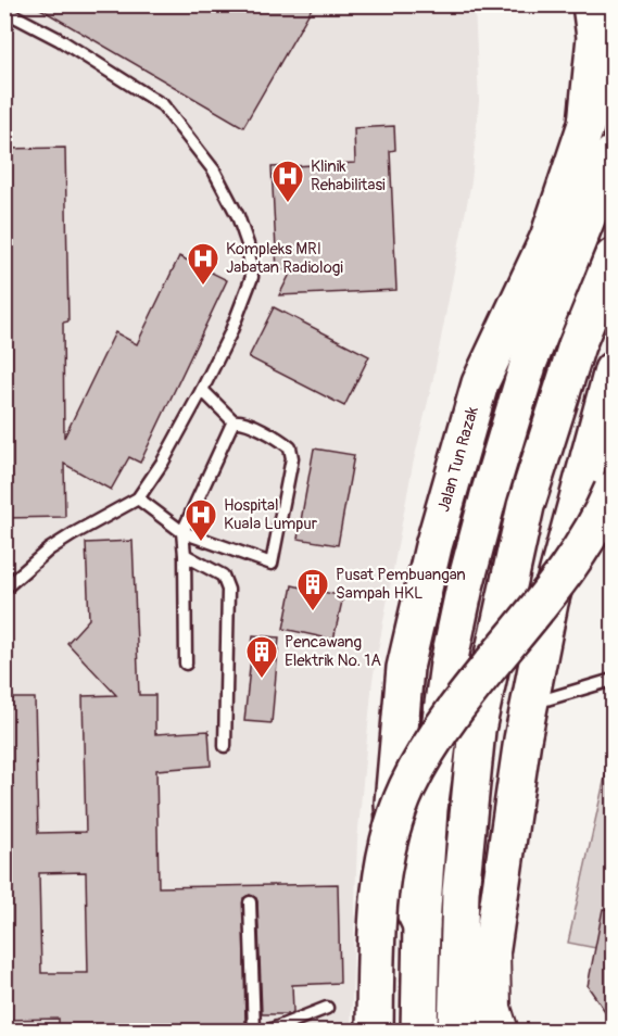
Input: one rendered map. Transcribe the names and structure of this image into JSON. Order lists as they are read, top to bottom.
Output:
{
  "streets": {
    "main road": ["Jalan Tun Razak"]
  },
  "places": {
    "hospital": ["Klinik Rehabilitasi", "Kompleks MRI Jabatan Radiologi", "Hospital Kuala Lumpur"],
    "building": ["Pusat Pembuangan Sampah HKL", "Pencawang Elektrik No. 1A"]
  }
}
